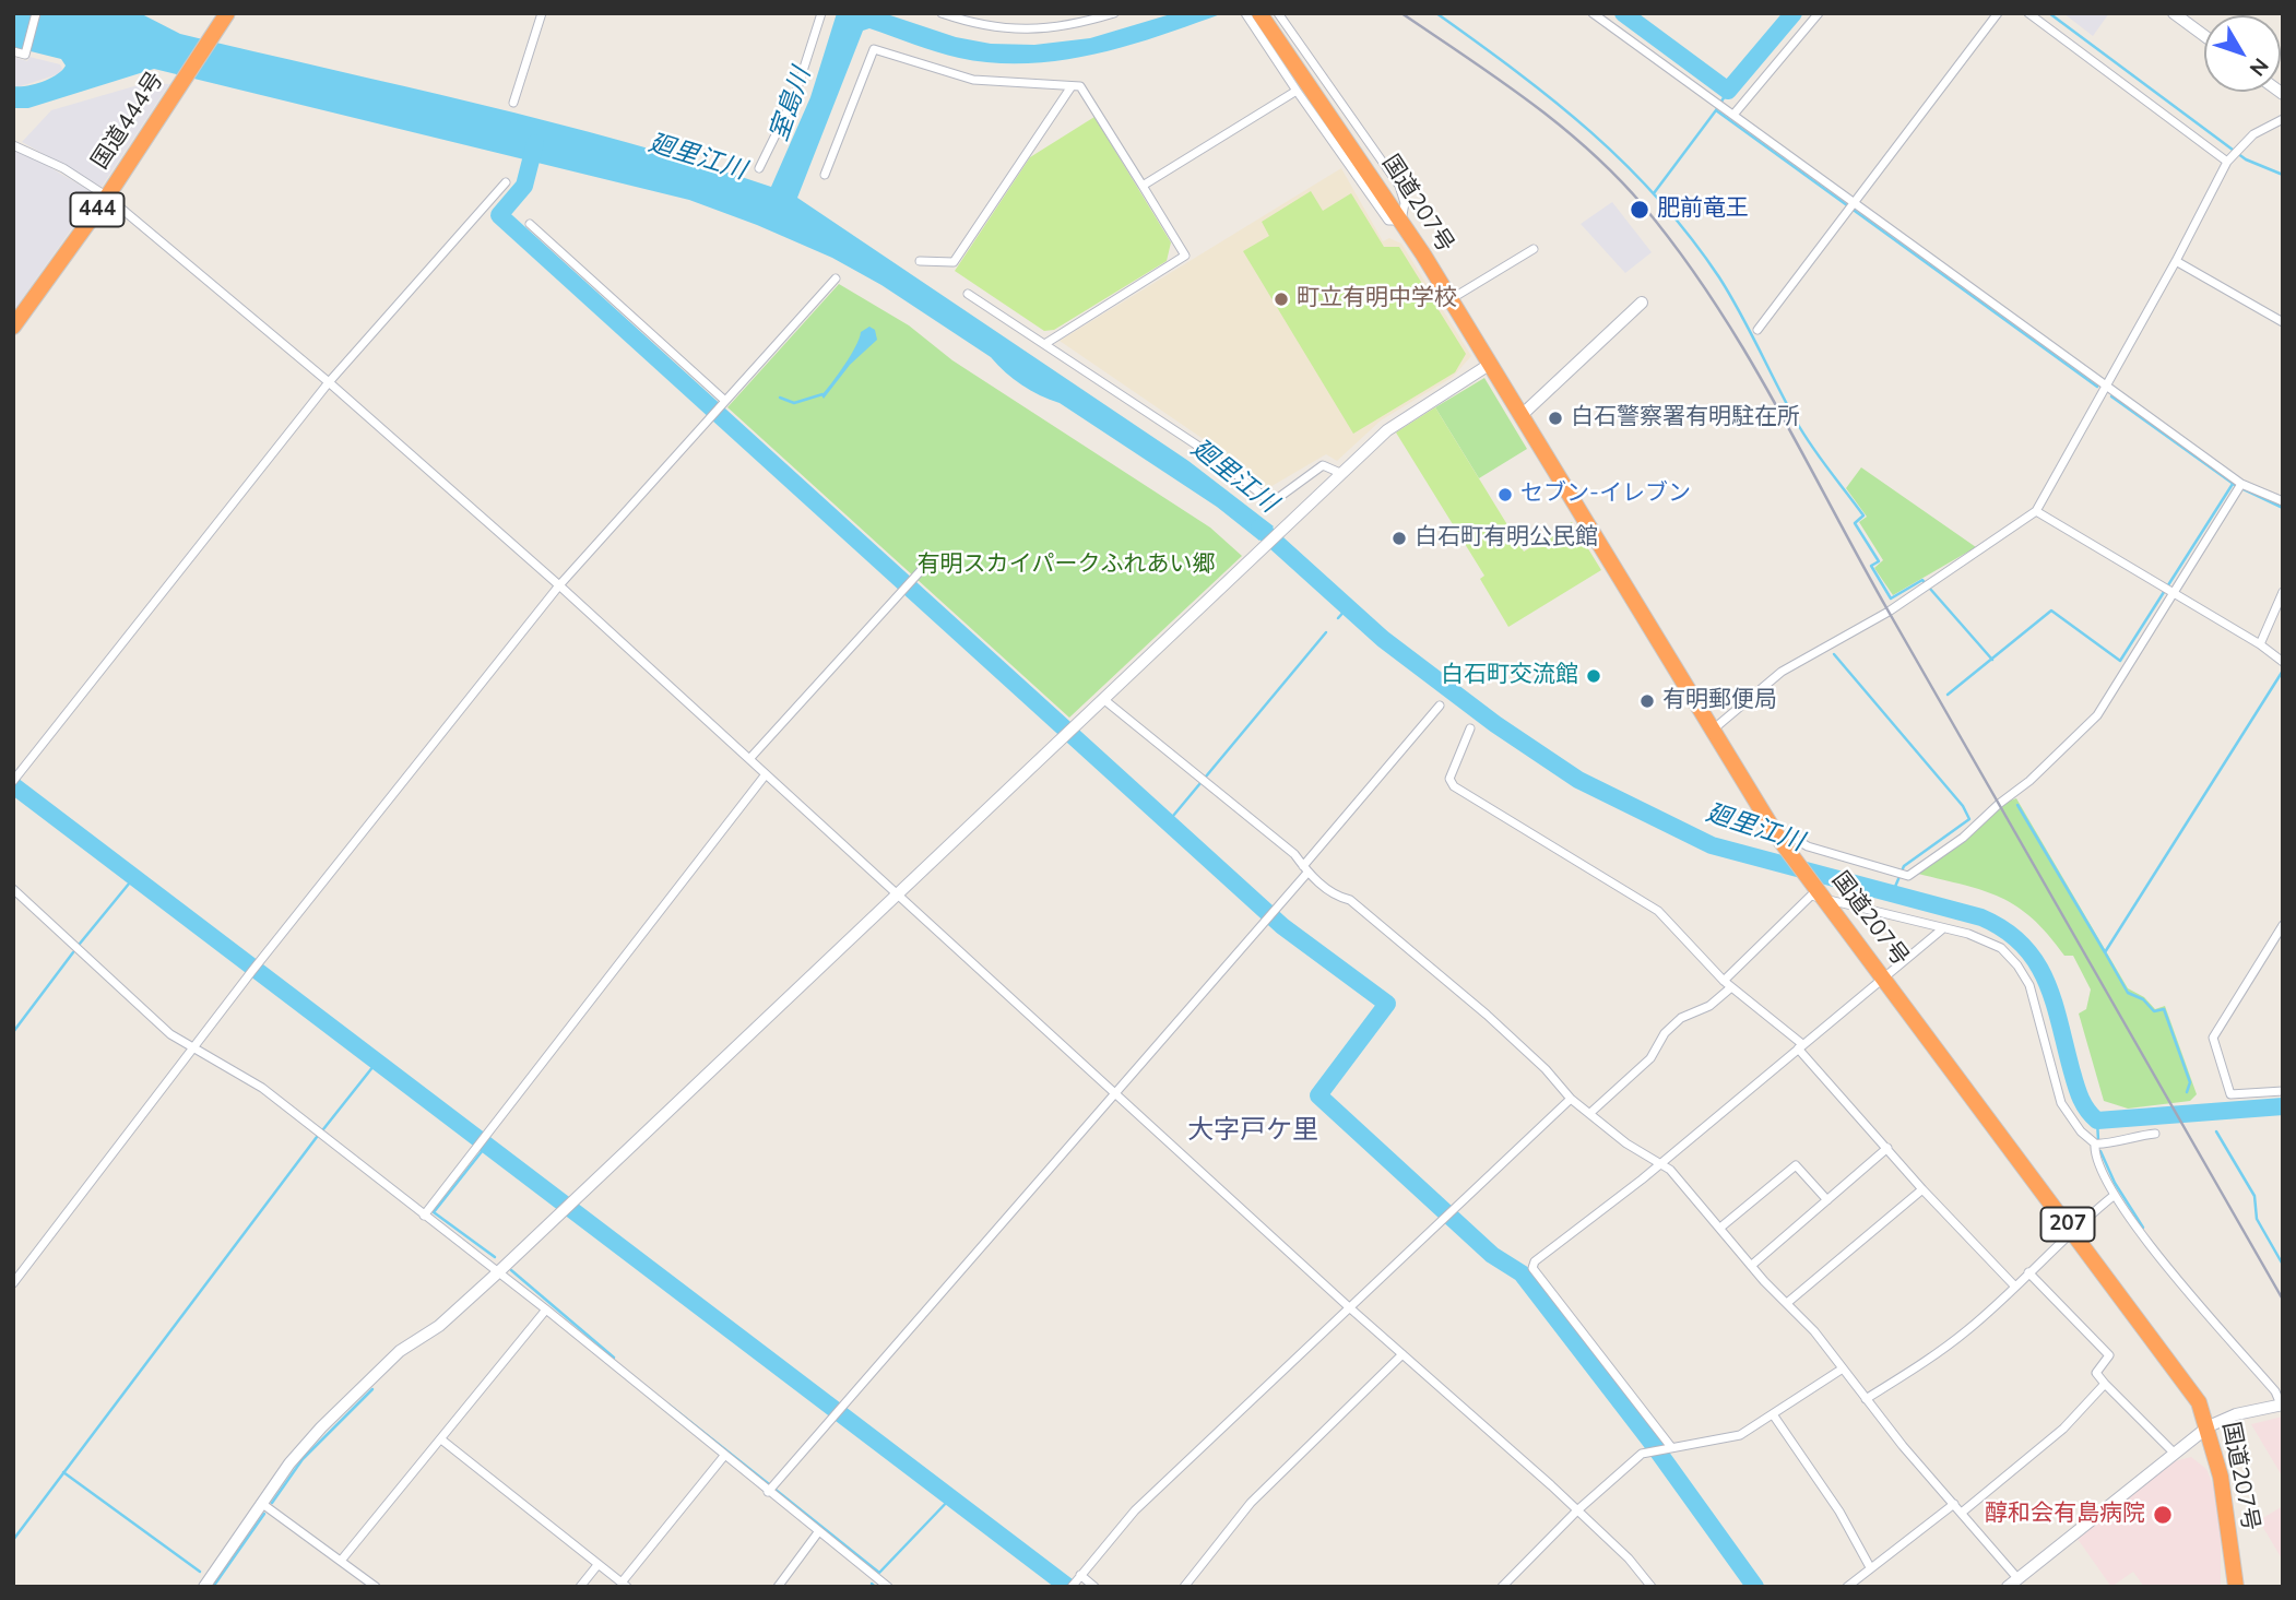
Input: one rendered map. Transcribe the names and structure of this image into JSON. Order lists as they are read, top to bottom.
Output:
{
  "streets": {
    "highway": [
      "国道444号",
      "国道207号",
      "444",
      "207"
    ]
  },
  "districts": ["大字戸ケ里"],
  "water": ["室島川", "廻里江川"],
  "parks": ["有明スカイパークふれあい郷"],
  "places": [
    "肥前竜王",
    "町立有明中学校",
    "白石警察署有明駐在所",
    "セブン-イレブン",
    "白石町有明公民館",
    "白石町交流館",
    "有明郵便局",
    "醇和会有島病院"
  ],
  "north": "bottom right"
}
